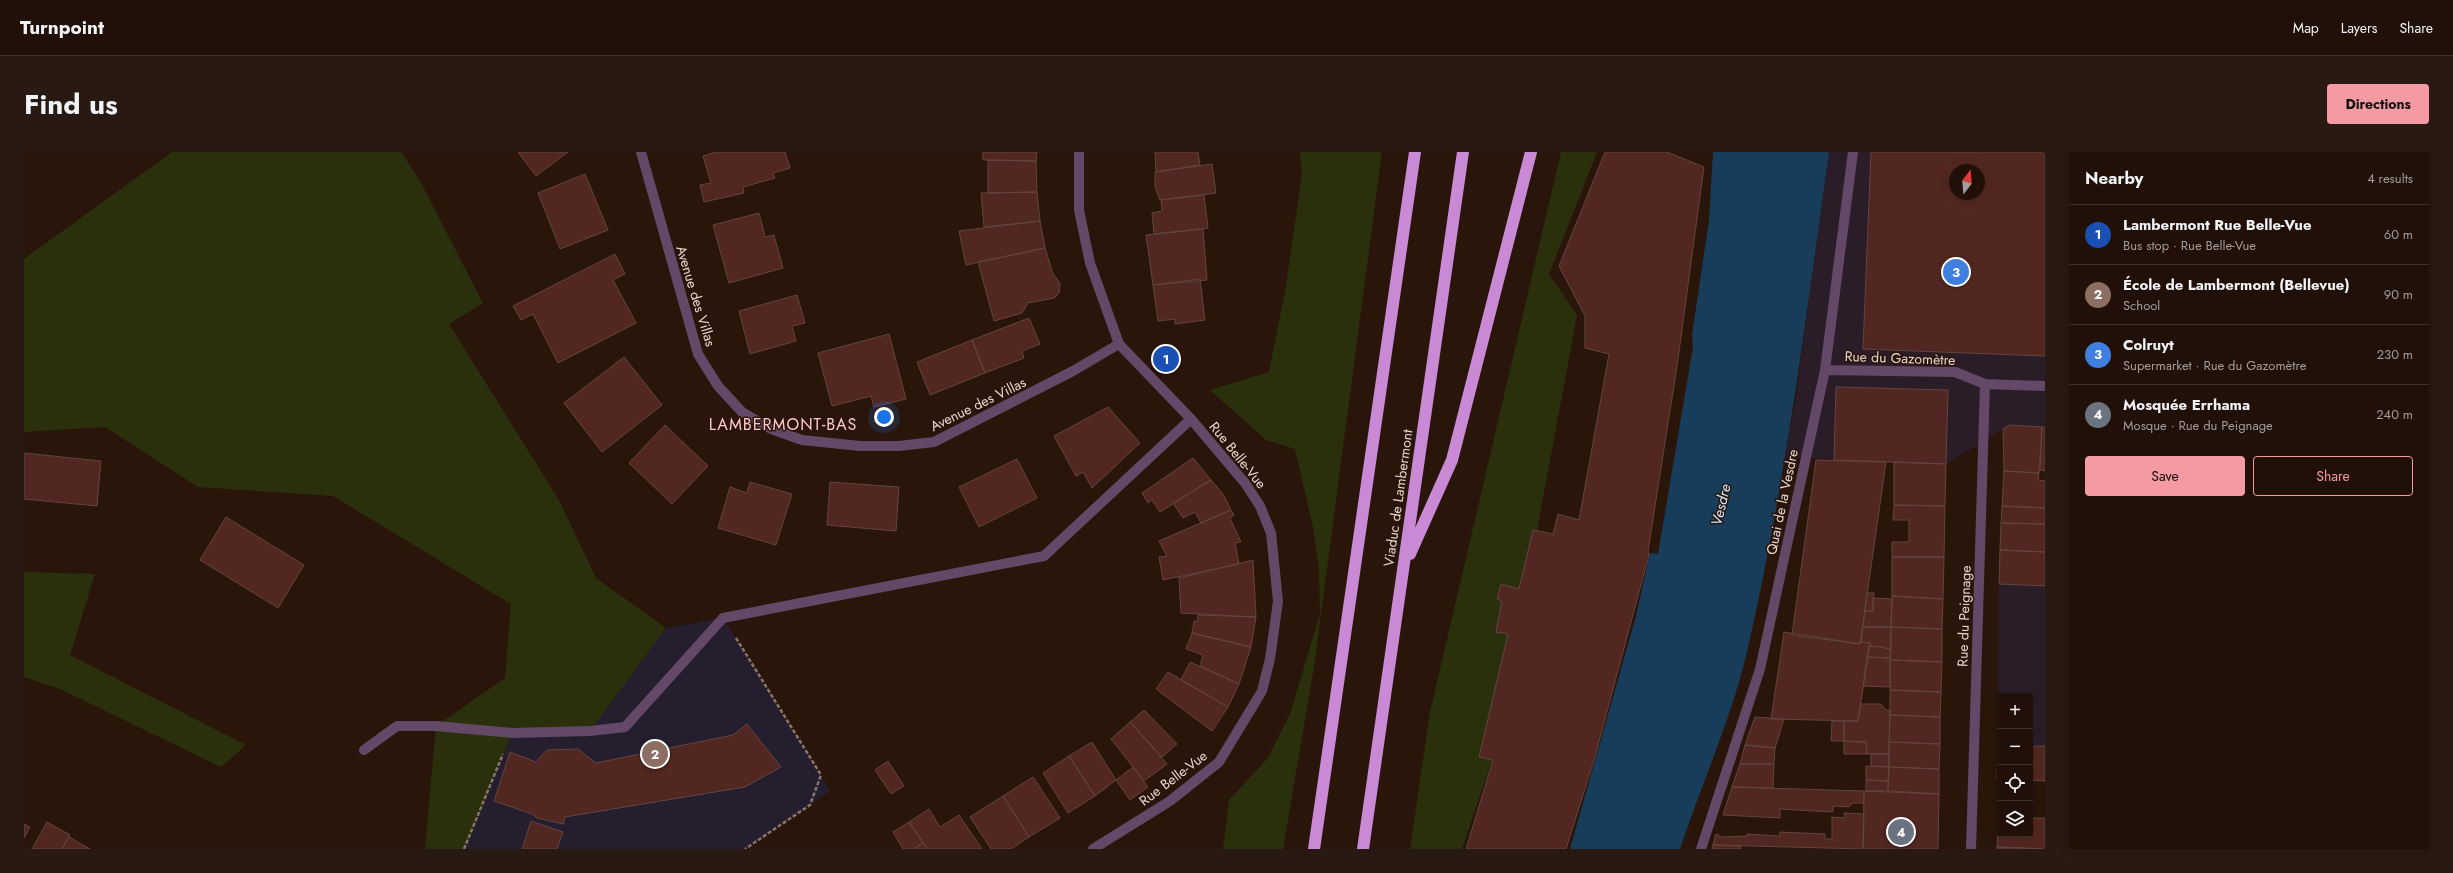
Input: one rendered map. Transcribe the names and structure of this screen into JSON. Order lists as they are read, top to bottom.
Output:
{
  "streets": {
    "highway": ["Viaduc de Lambermont"],
    "street": [
      "Avenue des Villas",
      "Rue du Gazomètre",
      "Rue Belle-Vue",
      "Quai de la Vesdre",
      "Rue du Peignage"
    ]
  },
  "crossings": [
    ["Avenue des Villas", "Rue Belle-Vue"],
    ["Rue du Gazomètre", "Quai de la Vesdre"],
    ["Rue du Gazomètre", "Rue du Peignage"]
  ],
  "districts": ["LAMBERMONT-BAS"],
  "water": ["Vesdre"],
  "north": "top",
  "page": {
    "header": "Turnpoint",
    "nav": ["Map", "Layers", "Share"],
    "title": "Find us",
    "buttons": [
      "Directions",
      ["Save", "Share"]
    ],
    "heading": ["Nearby", "4 results"],
    "list": [
      {
        "mark": "1",
        "name": "Lambermont Rue Belle-Vue",
        "note": "Bus stop · Rue Belle-Vue",
        "value": "60 m"
      },
      {
        "mark": "2",
        "name": "École de Lambermont (Bellevue)",
        "note": "School",
        "value": "90 m"
      },
      {
        "mark": "3",
        "name": "Colruyt",
        "note": "Supermarket · Rue du Gazomètre",
        "value": "230 m"
      },
      {
        "mark": "4",
        "name": "Mosquée Errhama",
        "note": "Mosque · Rue du Peignage",
        "value": "240 m"
      }
    ],
    "pins": [
      "3",
      "1",
      "2",
      "4"
    ],
    "map_buttons": ["+", "−"]
  }
}
